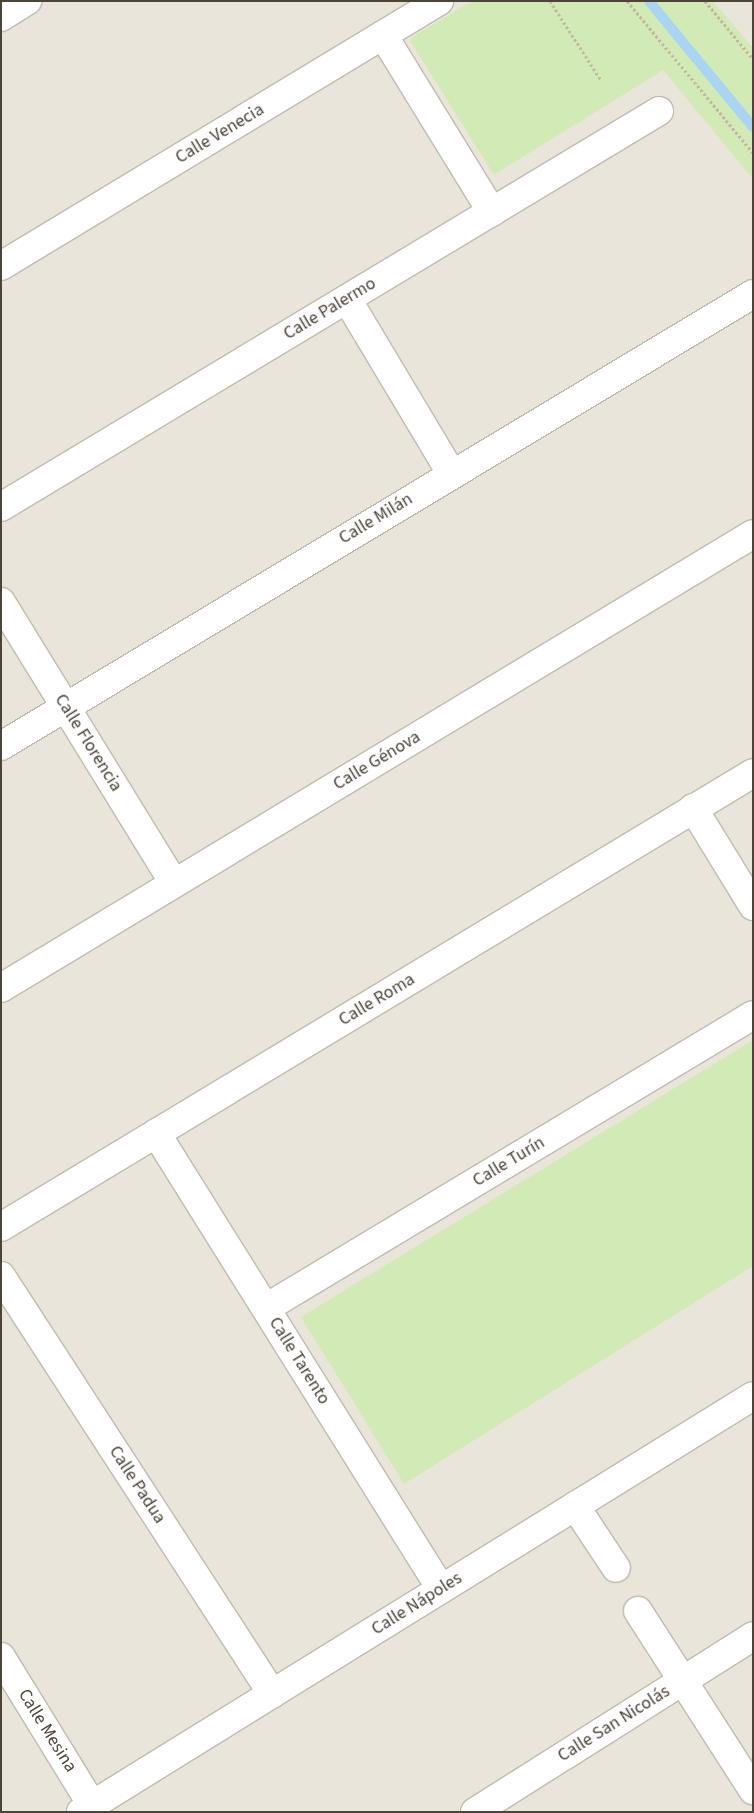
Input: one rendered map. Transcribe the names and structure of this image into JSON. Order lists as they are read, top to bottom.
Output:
{
  "streets": {
    "street": [
      "Calle Venecia",
      "Calle Palermo",
      "Calle Milán",
      "Calle Florencia",
      "Calle Génova",
      "Calle Roma",
      "Calle Turín",
      "Calle Tarento",
      "Calle Padua",
      "Calle Nápoles",
      "Calle San Nicolás",
      "Calle Mesina"
    ]
  },
  "crossings": [
    ["Calle Milán", "Calle Florencia"],
    ["Calle Florencia", "Calle Génova"],
    ["Calle Roma", "Calle Tarento"],
    ["Calle Turín", "Calle Tarento"],
    ["Calle Tarento", "Calle Nápoles"],
    ["Calle Padua", "Calle Nápoles"],
    ["Calle Nápoles", "Calle Mesina"]
  ]
}
